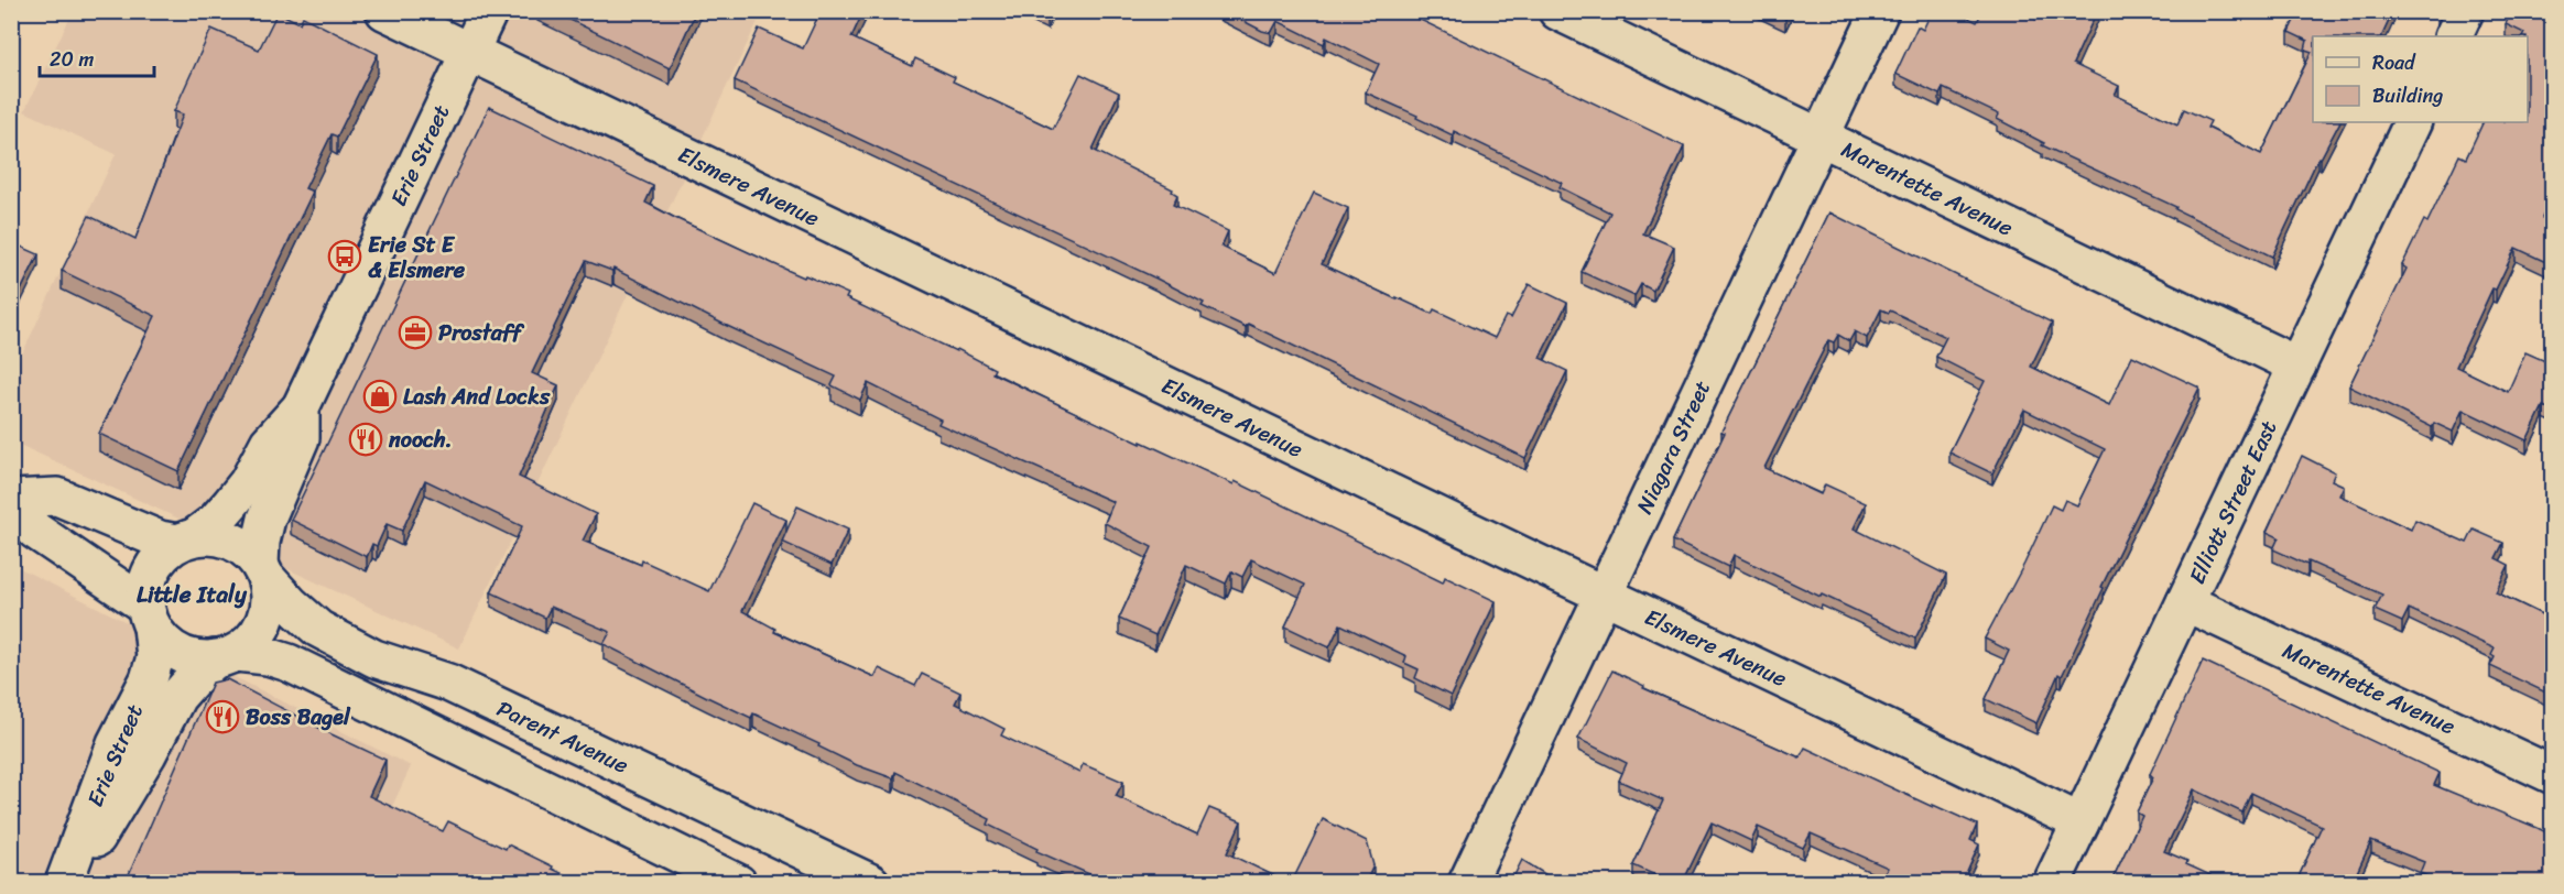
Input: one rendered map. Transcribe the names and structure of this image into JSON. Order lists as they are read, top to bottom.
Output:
{
  "streets": {
    "street": [
      "Erie Street",
      "Elsmere Avenue",
      "Marentette Avenue",
      "Niagara Street",
      "Elliott Street East",
      "Parent Avenue"
    ]
  },
  "crossings": [
    ["Erie Street", "Elsmere Avenue"],
    ["Erie Street", "Parent Avenue"],
    ["Elsmere Avenue", "Niagara Street"],
    ["Elsmere Avenue", "Elliott Street East"],
    ["Marentette Avenue", "Niagara Street"],
    ["Marentette Avenue", "Elliott Street East"]
  ],
  "districts": ["Little Italy"],
  "places": {
    "bus stop": ["Erie St E & Elsmere"],
    "office": ["Prostaff"],
    "shop": ["Lash And Locks"],
    "restaurant": ["nooch.", "Boss Bagel"]
  },
  "legend": ["Road", "Building"],
  "scale_bar": "20 m"
}
